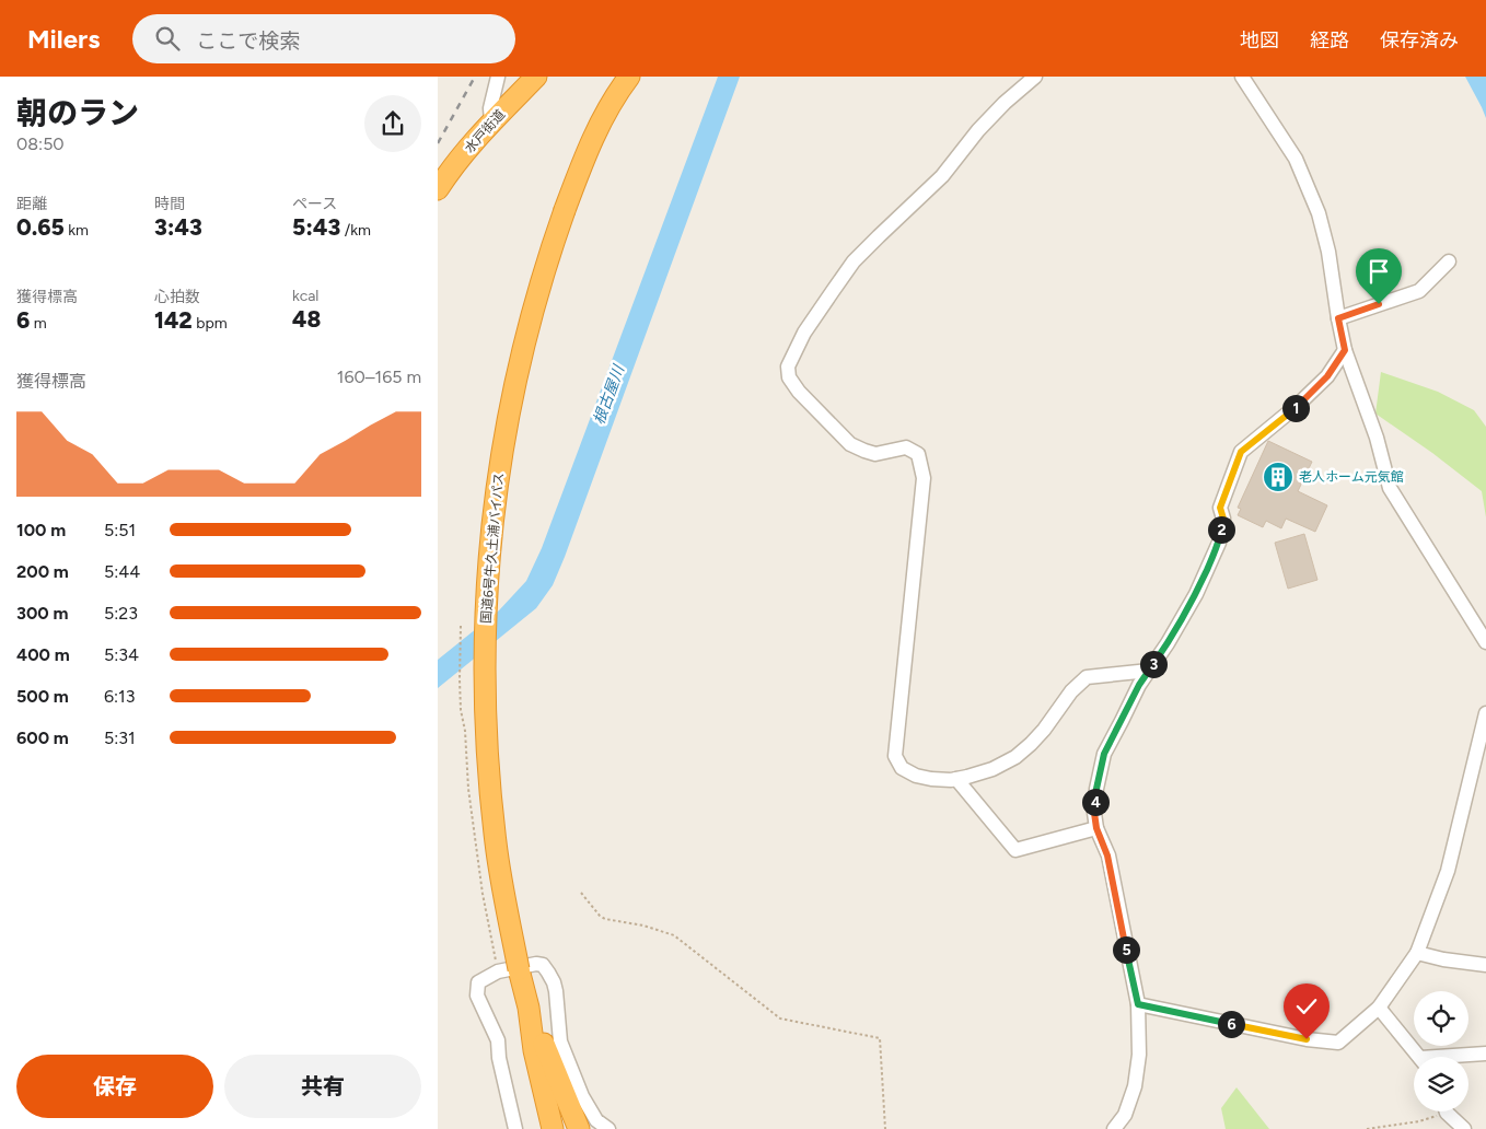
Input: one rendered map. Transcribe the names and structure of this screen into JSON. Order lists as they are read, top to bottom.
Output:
{
  "streets": {
    "highway": ["水戸街道", "国道6号牛久土浦バイパス"]
  },
  "water": ["根古屋川"],
  "places": {
    "building": ["老人ホーム元気館"]
  },
  "page": {
    "header": "Milers",
    "search": "ここで検索",
    "nav": ["地図", "経路", "保存済み"],
    "heading": ["朝のラン", "08:50"],
    "stats": [
      ["距離", "0.65 km"],
      ["時間", "3:43"],
      ["ペース", "5:43 /km"],
      ["獲得標高", "6 m"],
      ["心拍数", "142 bpm"],
      ["kcal", "48"]
    ],
    "chart": ["獲得標高", "160–165 m"],
    "pins": [
      "1",
      "2",
      "3",
      "4",
      "5",
      "6"
    ],
    "list": [
      {
        "name": "100 m",
        "note": "5:51"
      },
      {
        "name": "200 m",
        "note": "5:44"
      },
      {
        "name": "300 m",
        "note": "5:23"
      },
      {
        "name": "400 m",
        "note": "5:34"
      },
      {
        "name": "500 m",
        "note": "6:13"
      },
      {
        "name": "600 m",
        "note": "5:31"
      }
    ],
    "buttons": ["保存", "共有"]
  }
}
